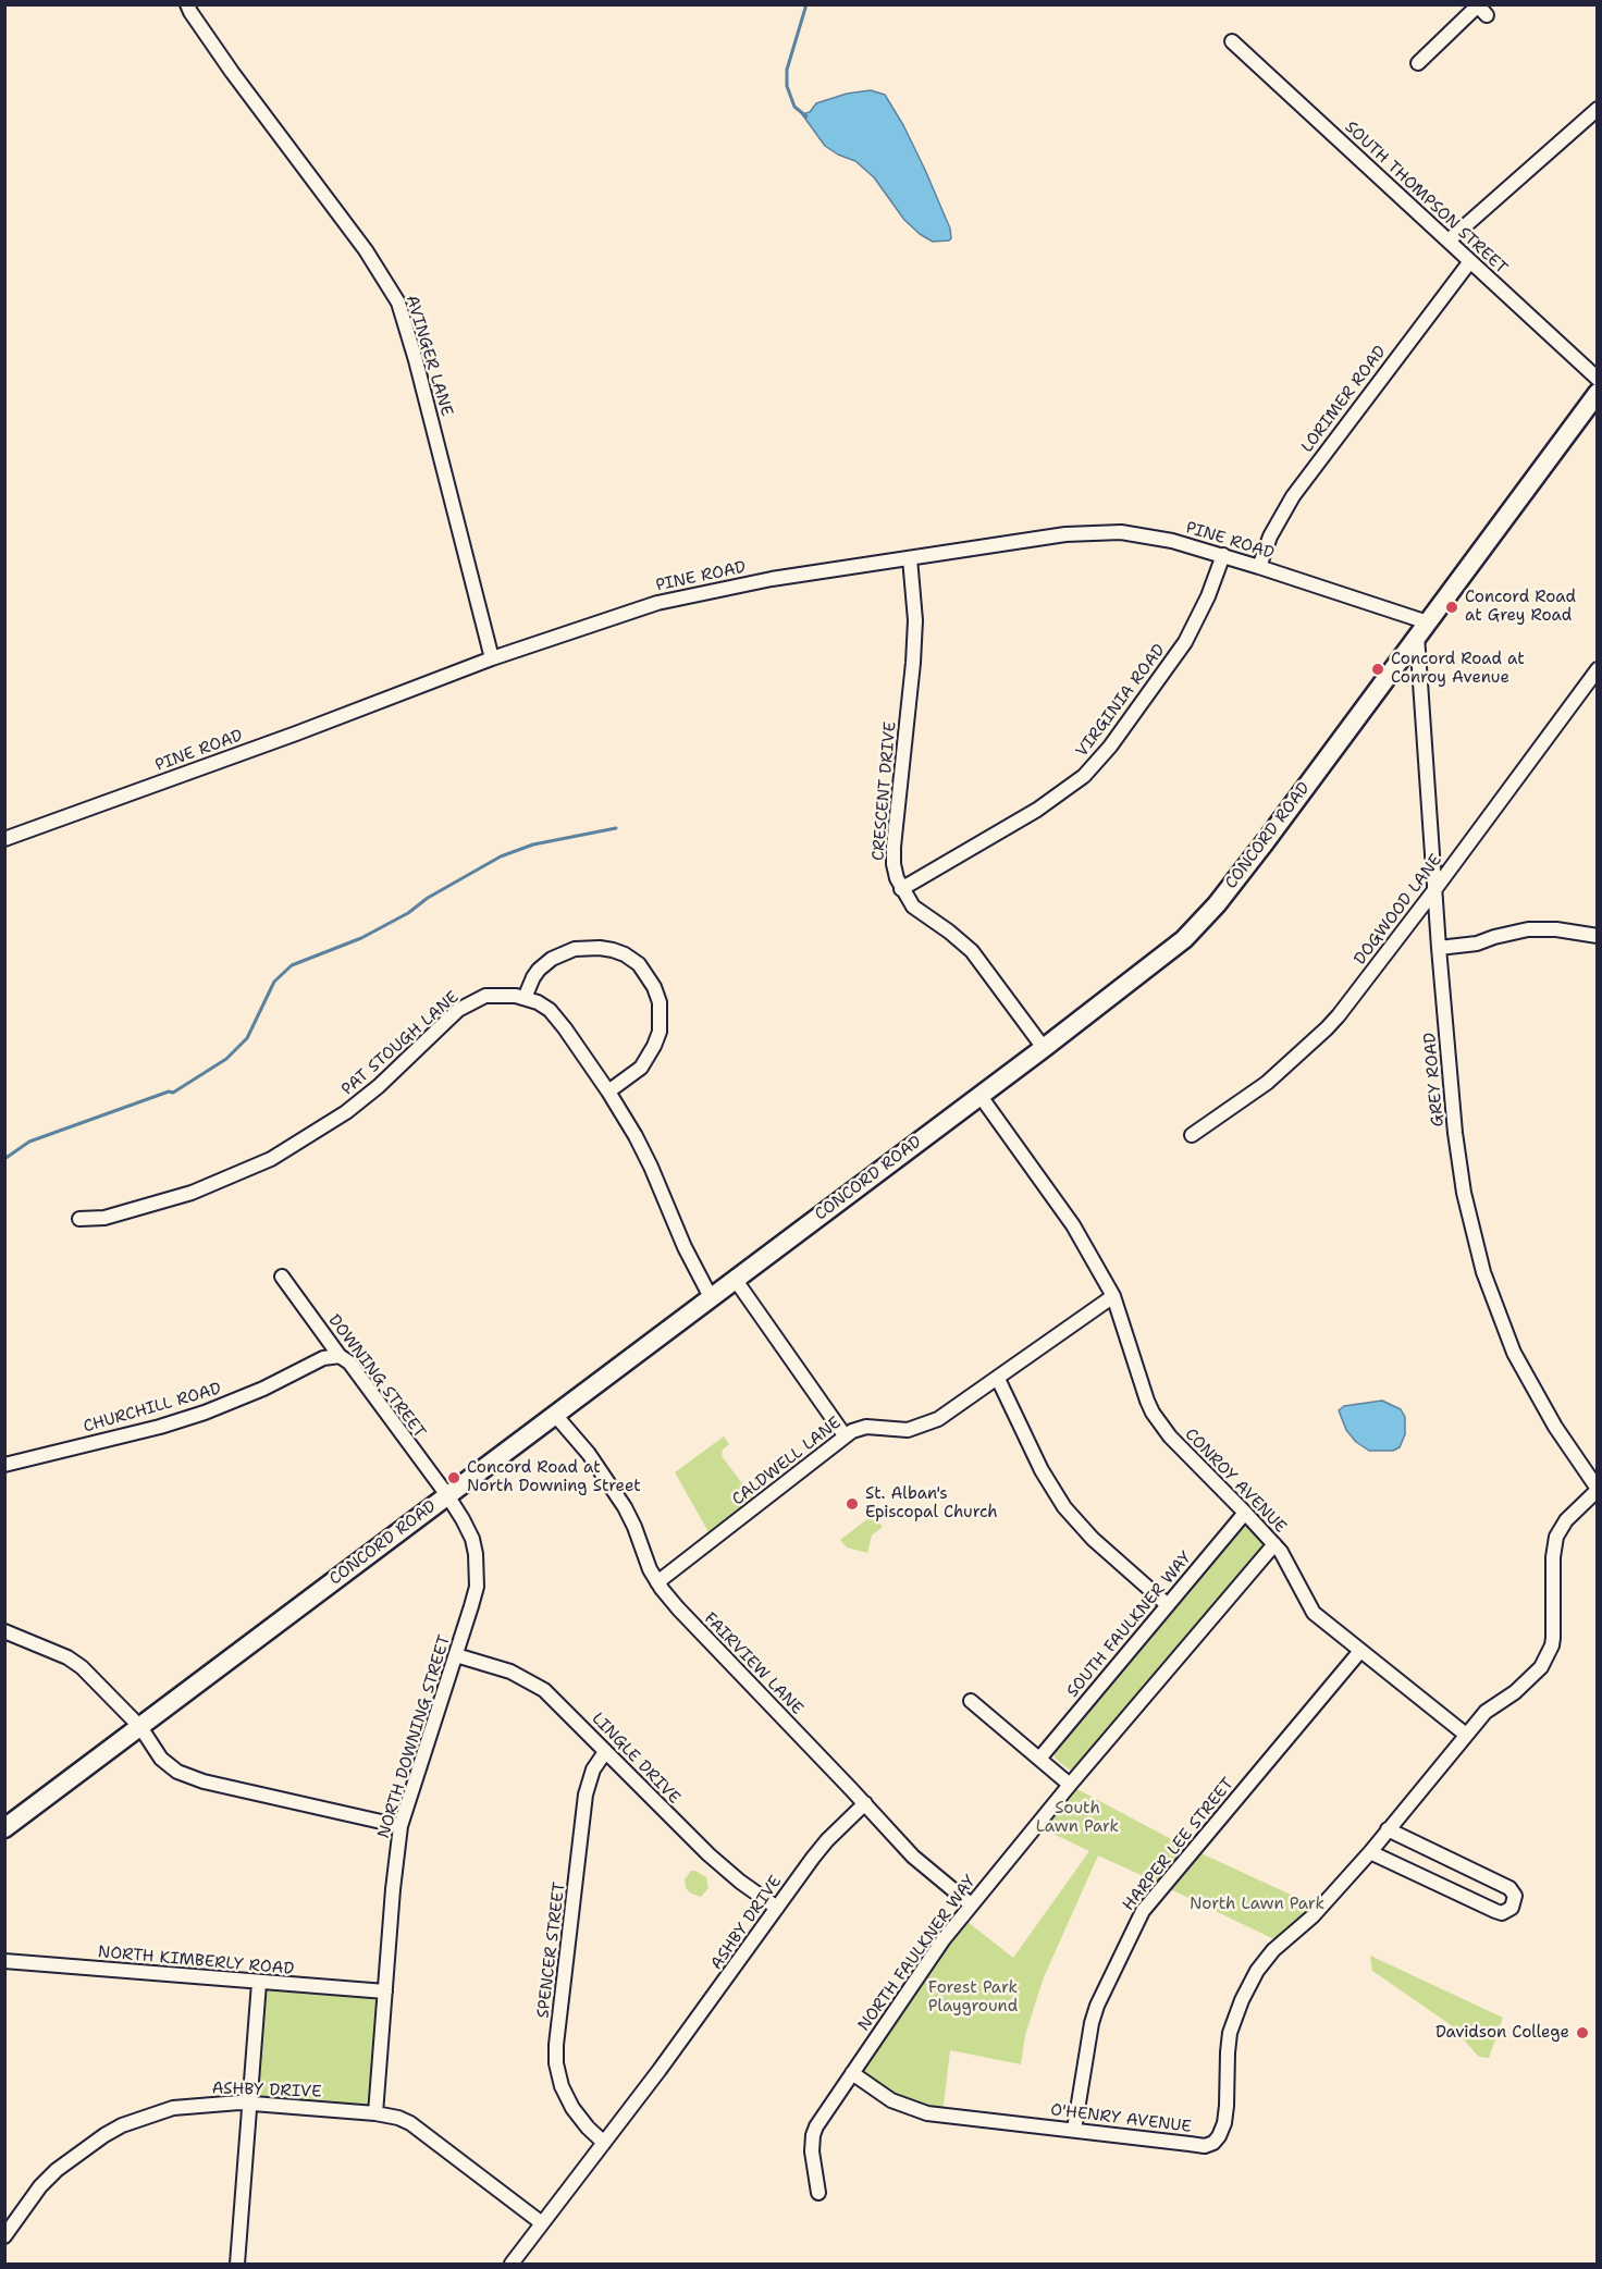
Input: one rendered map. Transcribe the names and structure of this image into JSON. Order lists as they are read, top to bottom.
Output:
{
  "streets": {
    "main road": ["CONCORD ROAD"],
    "street": [
      "SOUTH THOMPSON STREET",
      "AVINGER LANE",
      "LORIMER ROAD",
      "PINE ROAD",
      "VIRGINIA ROAD",
      "CRESCENT DRIVE",
      "DOGWOOD LANE",
      "PAT STOUGH LANE",
      "GREY ROAD",
      "DOWNING STREET",
      "CHURCHILL ROAD",
      "CALDWELL LANE",
      "CONROY AVENUE",
      "SOUTH FAULKNER WAY",
      "FAIRVIEW LANE",
      "NORTH DOWNING STREET",
      "LINGLE DRIVE",
      "HARPER LEE STREET",
      "ASHBY DRIVE",
      "SPENCER STREET",
      "NORTH FAULKNER WAY",
      "NORTH KIMBERLY ROAD",
      "O'HENRY AVENUE"
    ]
  },
  "crossings": [
    ["SOUTH THOMPSON STREET", "LORIMER ROAD"],
    ["AVINGER LANE", "PINE ROAD"],
    ["LORIMER ROAD", "PINE ROAD"],
    ["PINE ROAD", "VIRGINIA ROAD"],
    ["PINE ROAD", "CRESCENT DRIVE"],
    ["PINE ROAD", "CONCORD ROAD"],
    ["PINE ROAD", "GREY ROAD"],
    ["VIRGINIA ROAD", "CRESCENT DRIVE"],
    ["CRESCENT DRIVE", "CONCORD ROAD"],
    ["CONCORD ROAD", "PAT STOUGH LANE"],
    ["CONCORD ROAD", "GREY ROAD"],
    ["CONCORD ROAD", "DOWNING STREET"],
    ["CONCORD ROAD", "CONROY AVENUE"],
    ["CONCORD ROAD", "FAIRVIEW LANE"],
    ["CONCORD ROAD", "NORTH DOWNING STREET"],
    ["DOGWOOD LANE", "GREY ROAD"],
    ["GREY ROAD", "O'HENRY AVENUE"],
    ["DOWNING STREET", "CHURCHILL ROAD"],
    ["DOWNING STREET", "NORTH DOWNING STREET"],
    ["CALDWELL LANE", "CONROY AVENUE"],
    ["CALDWELL LANE", "FAIRVIEW LANE"],
    ["CONROY AVENUE", "SOUTH FAULKNER WAY"],
    ["CONROY AVENUE", "HARPER LEE STREET"],
    ["CONROY AVENUE", "NORTH FAULKNER WAY"],
    ["CONROY AVENUE", "O'HENRY AVENUE"],
    ["FAIRVIEW LANE", "ASHBY DRIVE"],
    ["FAIRVIEW LANE", "NORTH FAULKNER WAY"],
    ["NORTH DOWNING STREET", "LINGLE DRIVE"],
    ["NORTH DOWNING STREET", "ASHBY DRIVE"],
    ["NORTH DOWNING STREET", "NORTH KIMBERLY ROAD"],
    ["LINGLE DRIVE", "ASHBY DRIVE"],
    ["LINGLE DRIVE", "SPENCER STREET"],
    ["HARPER LEE STREET", "O'HENRY AVENUE"],
    ["ASHBY DRIVE", "SPENCER STREET"],
    ["NORTH FAULKNER WAY", "O'HENRY AVENUE"]
  ],
  "parks": ["South Lawn Park", "North Lawn Park", "Forest Park Playground"],
  "places": [
    "Concord Road at Grey Road",
    "Concord Road at Conroy Avenue",
    "Concord Road at North Downing Street",
    "St. Alban's Episcopal Church",
    "Davidson College"
  ]
}
